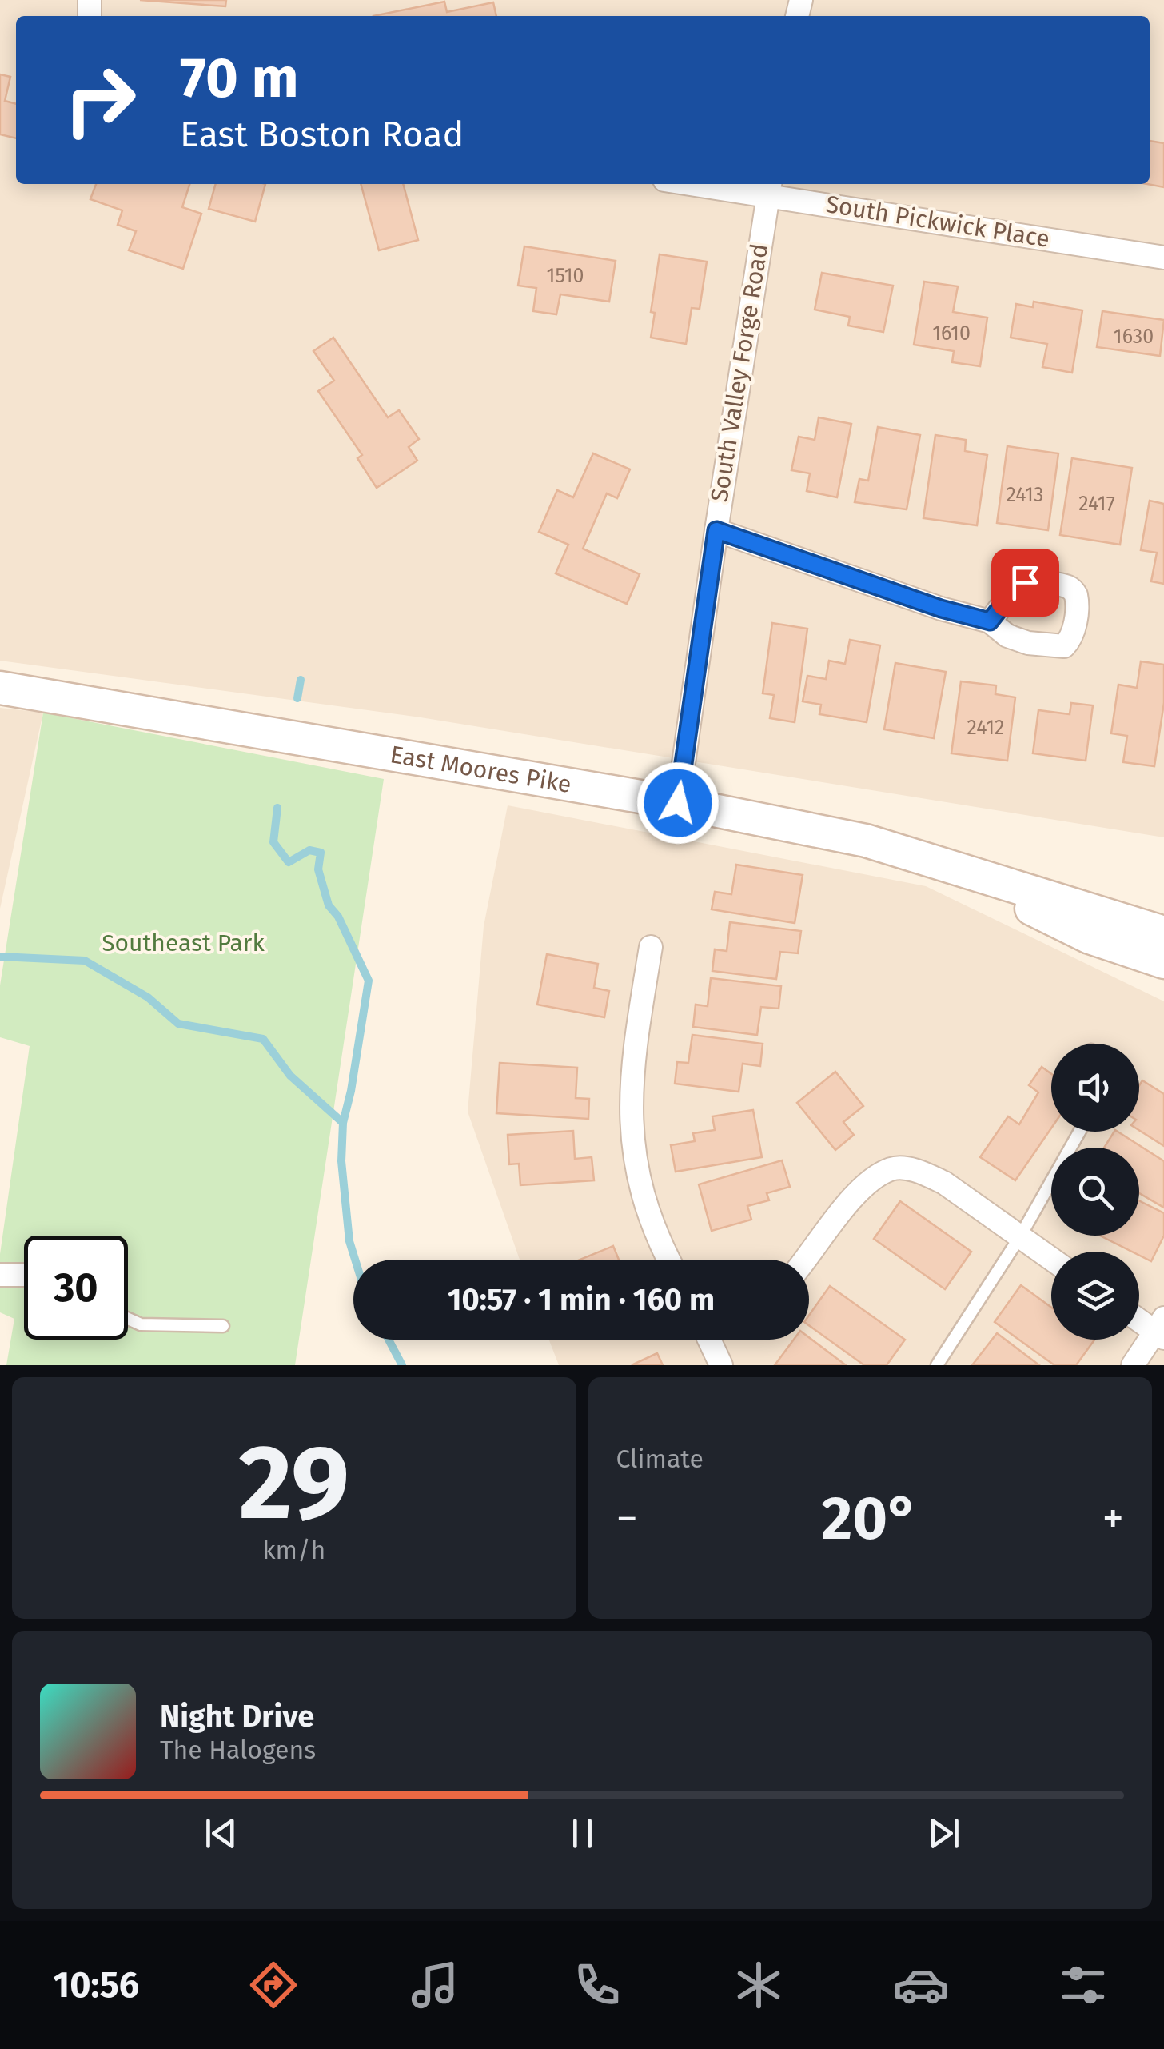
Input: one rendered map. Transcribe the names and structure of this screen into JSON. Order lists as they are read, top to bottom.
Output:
{
  "streets": {
    "main road": ["East Moores Pike"],
    "street": ["South Pickwick Place", "South Valley Forge Road"]
  },
  "crossings": [
    ["South Pickwick Place", "South Valley Forge Road"],
    ["South Valley Forge Road", "East Moores Pike"]
  ],
  "parks": ["Southeast Park"],
  "house_numbers": [
    "1510",
    "1610",
    "1630",
    "2413",
    "2417",
    "2412"
  ],
  "page": {
    "turn": ["70 m", "East Boston Road"],
    "limit": "30",
    "trip": "10:57 · 1 min · 160 m",
    "tile": [
      ["29", "km/h"],
      "Climate"
    ],
    "heat": ["−", "20°", "+"],
    "song": ["Night Drive", "The Halogens"],
    "tabs": "10:56"
  }
}
